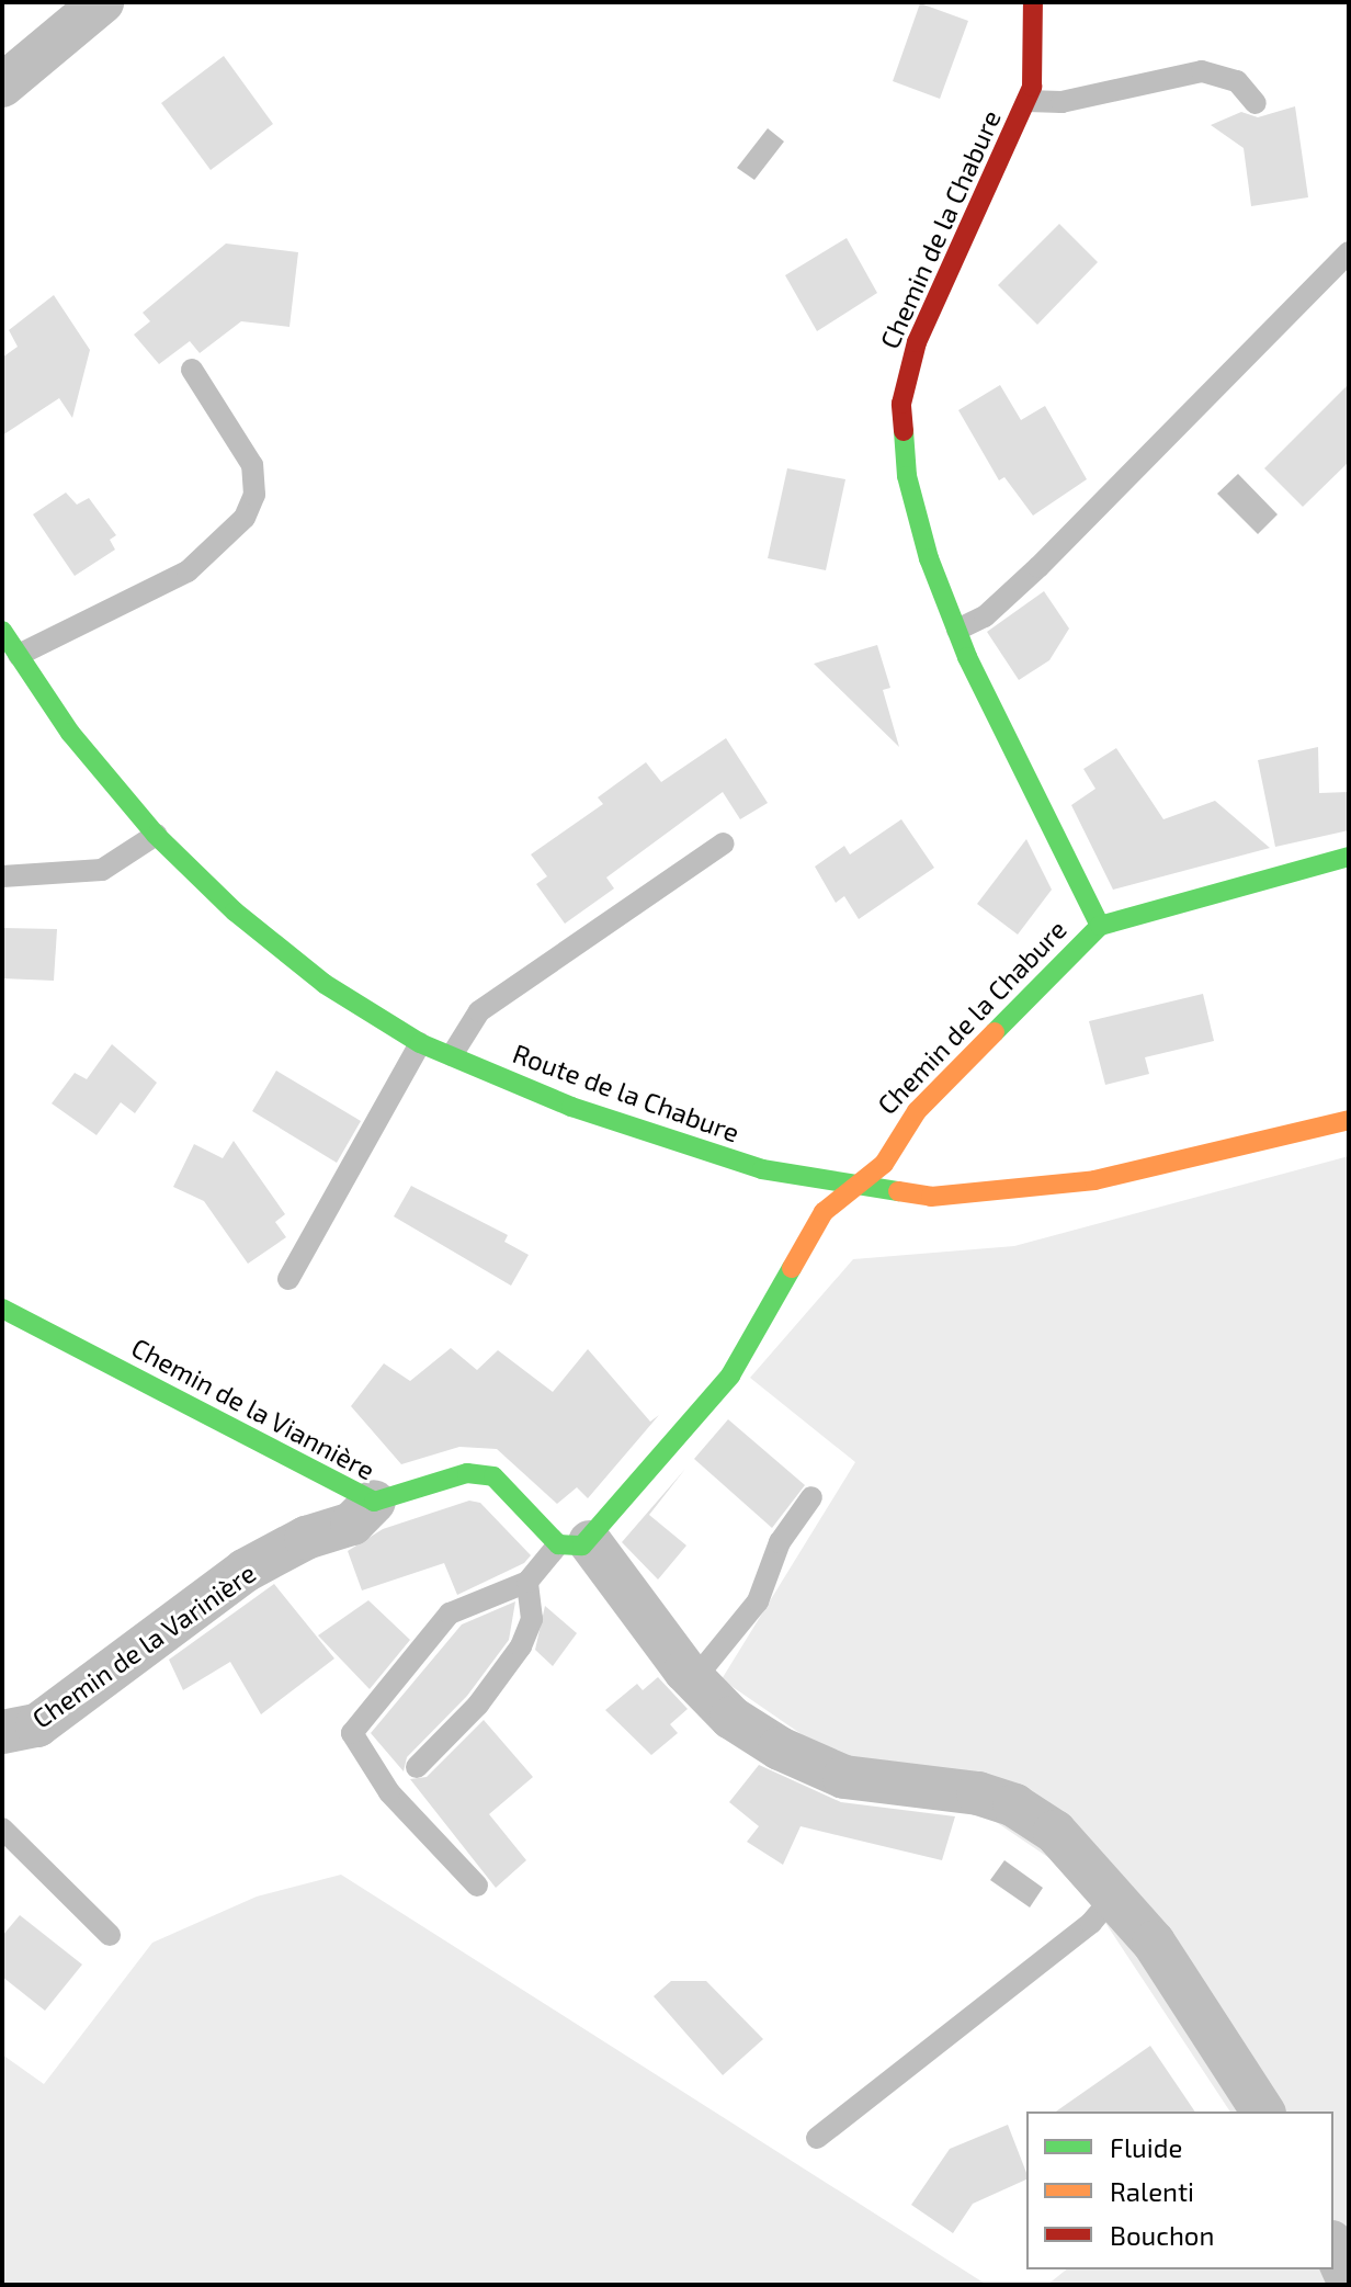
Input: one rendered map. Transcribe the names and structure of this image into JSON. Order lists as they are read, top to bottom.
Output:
{
  "streets": {
    "street": [
      "Chemin de la Chabure",
      "Route de la Chabure",
      "Chemin de la Viannière",
      "Chemin de la Varinière"
    ]
  },
  "crossings": [
    ["Chemin de la Chabure", "Route de la Chabure"],
    ["Chemin de la Viannière", "Chemin de la Varinière"]
  ],
  "legend": ["Fluide", "Ralenti", "Bouchon"]
}
